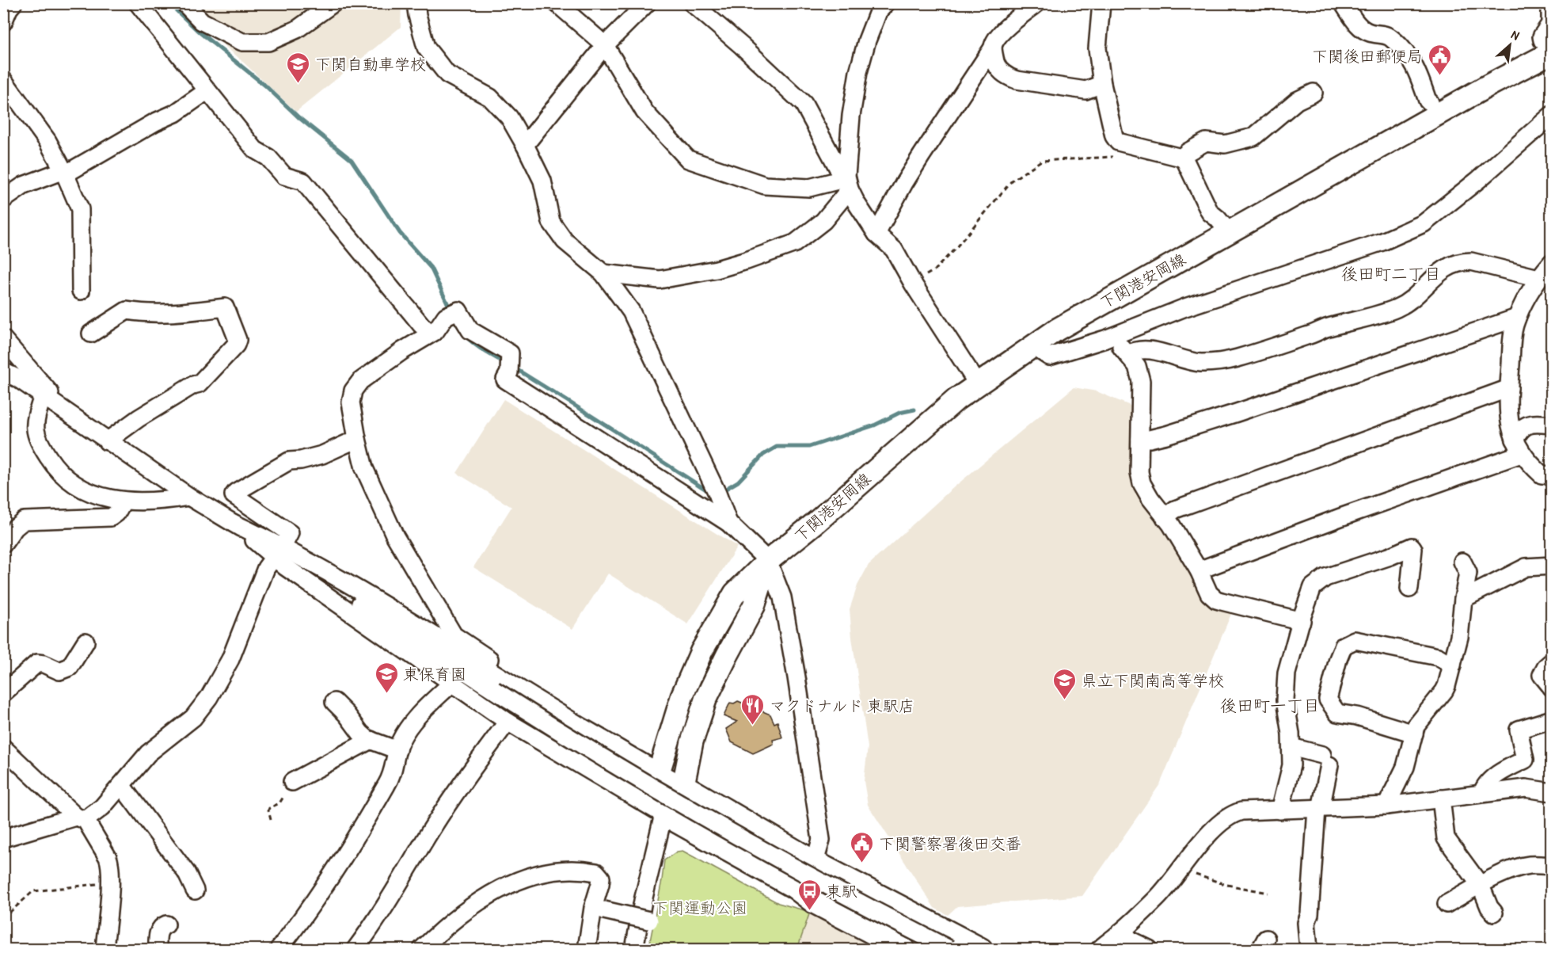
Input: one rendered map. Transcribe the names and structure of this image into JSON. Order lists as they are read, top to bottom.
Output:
{
  "streets": {
    "main road": ["下関港安岡線"]
  },
  "districts": ["後田町二丁目", "後田町一丁目"],
  "parks": ["下関運動公園"],
  "places": {
    "public building": ["下関後田郵便局", "下関警察署後田交番"],
    "school or university": ["下関自動車学校", "東保育園", "県立下関南高等学校"],
    "restaurant": ["マクドナルド 東駅店"],
    "bus stop": ["東駅"]
  },
  "north": "top right"
}
